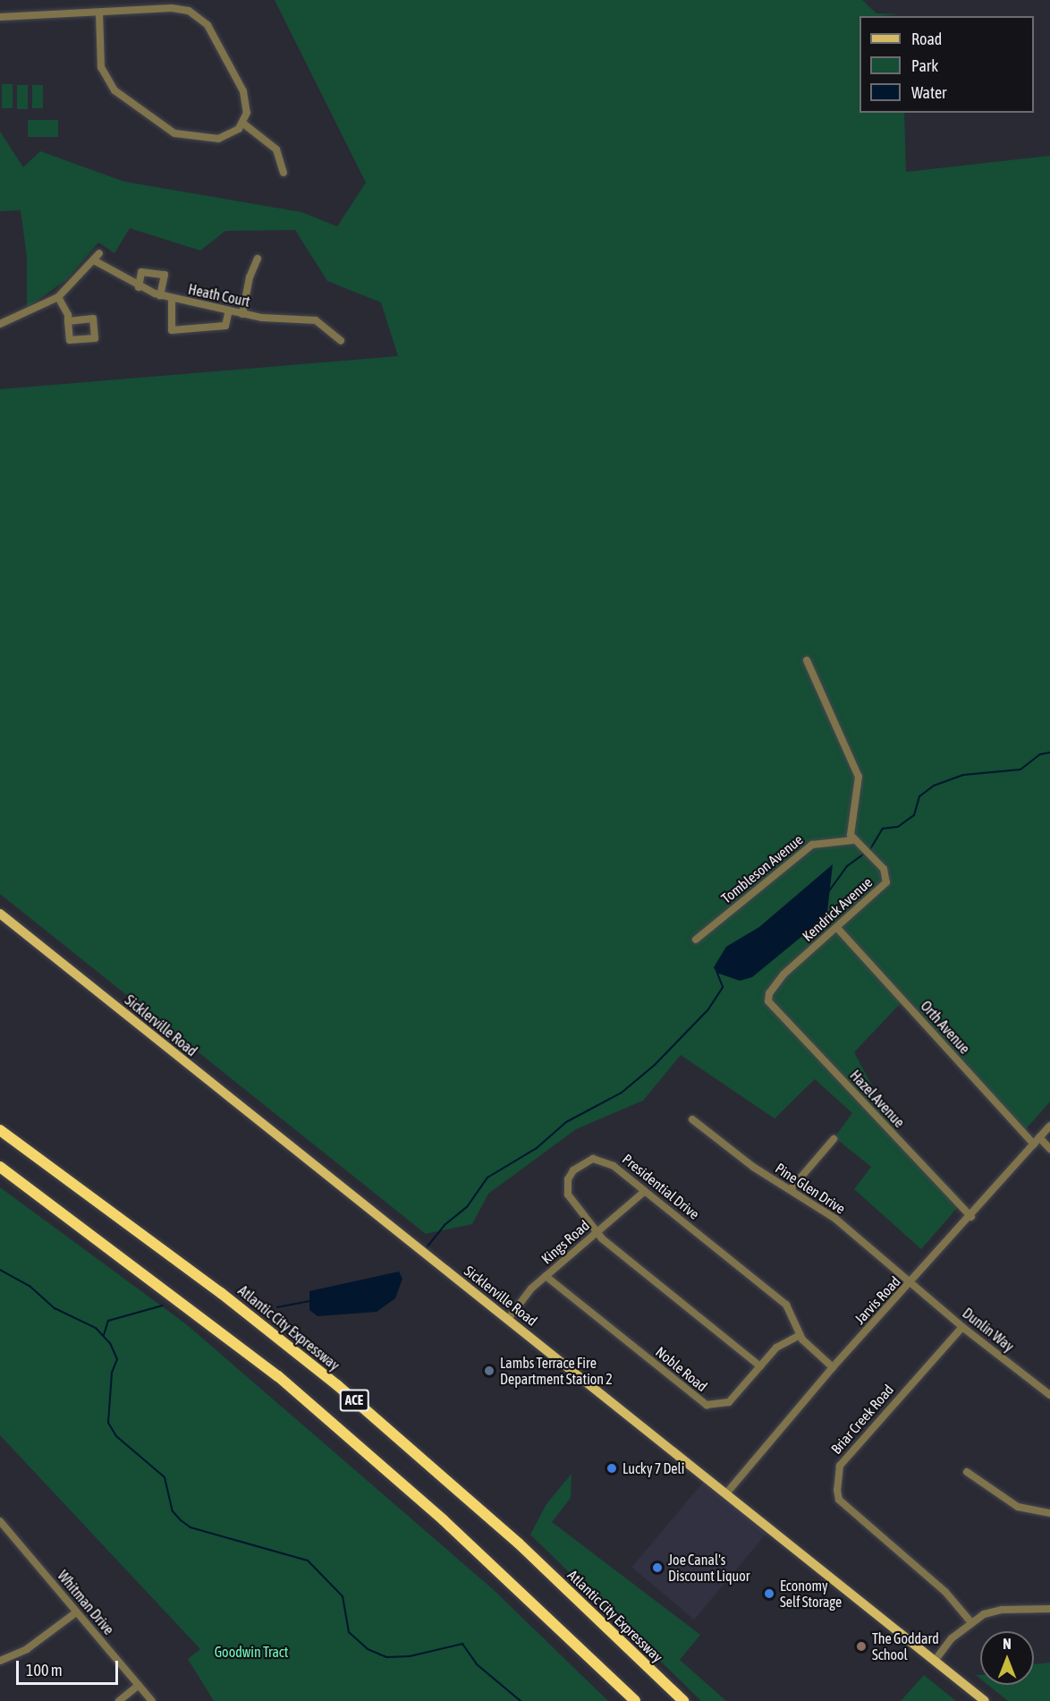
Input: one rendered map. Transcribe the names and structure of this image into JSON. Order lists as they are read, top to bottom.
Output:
{
  "streets": {
    "highway": ["Atlantic City Expressway", "ACE"],
    "main road": ["Sicklerville Road"],
    "street": [
      "Heath Court",
      "Tombleson Avenue",
      "Kendrick Avenue",
      "Orth Avenue",
      "Hazel Avenue",
      "Presidential Drive",
      "Pine Glen Drive",
      "Kings Road",
      "Jarvis Road",
      "Dunlin Way",
      "Noble Road",
      "Briar Creek Road",
      "Whitman Drive"
    ]
  },
  "crossings": [
    ["Tombleson Avenue", "Kendrick Avenue"],
    ["Kendrick Avenue", "Orth Avenue"],
    ["Kendrick Avenue", "Hazel Avenue"],
    ["Sicklerville Road", "Kings Road"],
    ["Sicklerville Road", "Jarvis Road"],
    ["Orth Avenue", "Jarvis Road"],
    ["Hazel Avenue", "Jarvis Road"],
    ["Presidential Drive", "Kings Road"],
    ["Presidential Drive", "Jarvis Road"],
    ["Presidential Drive", "Noble Road"],
    ["Pine Glen Drive", "Jarvis Road"],
    ["Pine Glen Drive", "Dunlin Way"],
    ["Kings Road", "Noble Road"],
    ["Jarvis Road", "Dunlin Way"],
    ["Dunlin Way", "Briar Creek Road"]
  ],
  "parks": ["Goodwin Tract"],
  "places": [
    "Lambs Terrace Fire Department Station 2",
    "Lucky 7 Deli",
    "Joe Canal's Discount Liquor",
    "Economy Self Storage",
    "The Goddard School"
  ],
  "legend": ["Road", "Park", "Water"],
  "scale_bar": "100 m",
  "north": "top"
}
